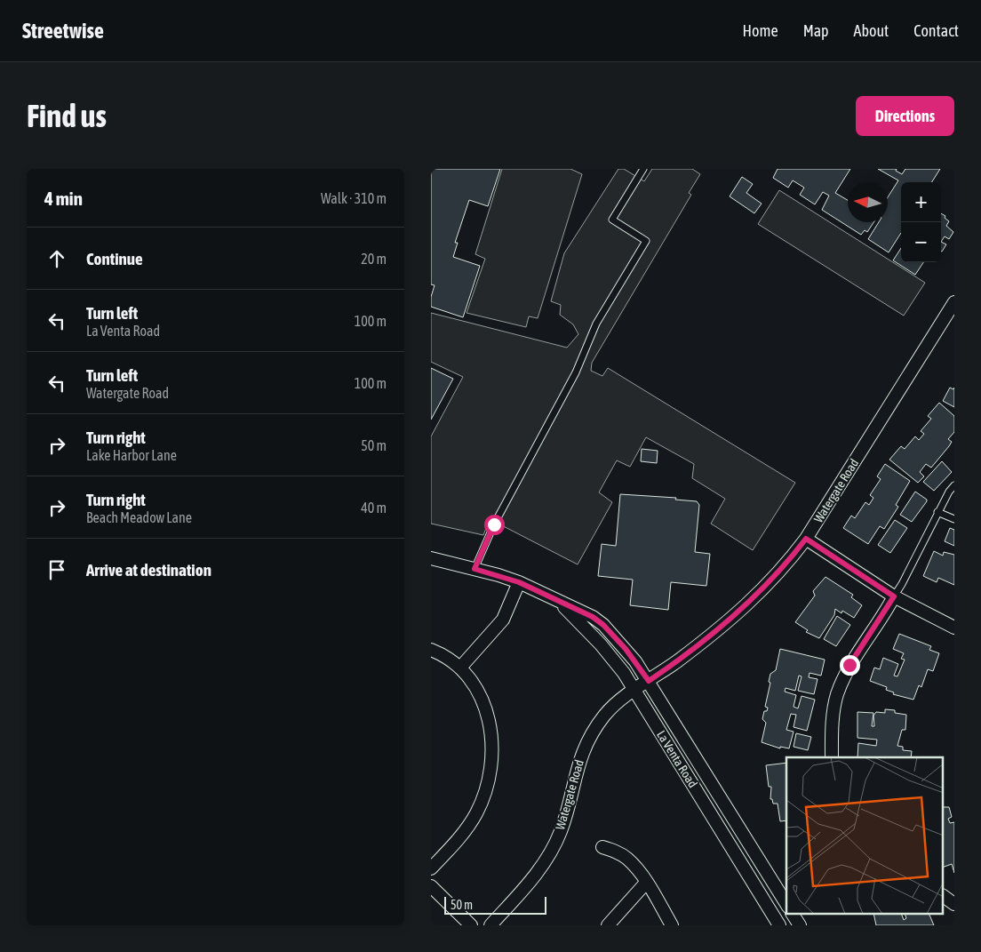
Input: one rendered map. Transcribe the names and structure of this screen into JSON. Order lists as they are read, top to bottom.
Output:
{
  "streets": {
    "street": ["Watergate Road", "La Venta Road"]
  },
  "crossings": [
    ["Watergate Road", "La Venta Road"]
  ],
  "scale_bar": "50 m",
  "north": "left",
  "page": {
    "header": "Streetwise",
    "nav": [
      "Home",
      "Map",
      "About",
      "Contact"
    ],
    "buttons": "Directions",
    "title": "Find us",
    "heading": ["4 min", "Walk · 310 m"],
    "map_buttons": ["+", "−"],
    "list": [
      ["Continue", "20 m"],
      ["Turn left", "La Venta Road", "100 m"],
      ["Turn left", "Watergate Road", "100 m"],
      ["Turn right", "Lake Harbor Lane", "50 m"],
      ["Turn right", "Beach Meadow Lane", "40 m"],
      "Arrive at destination"
    ],
    "scale": "50 m"
  }
}
